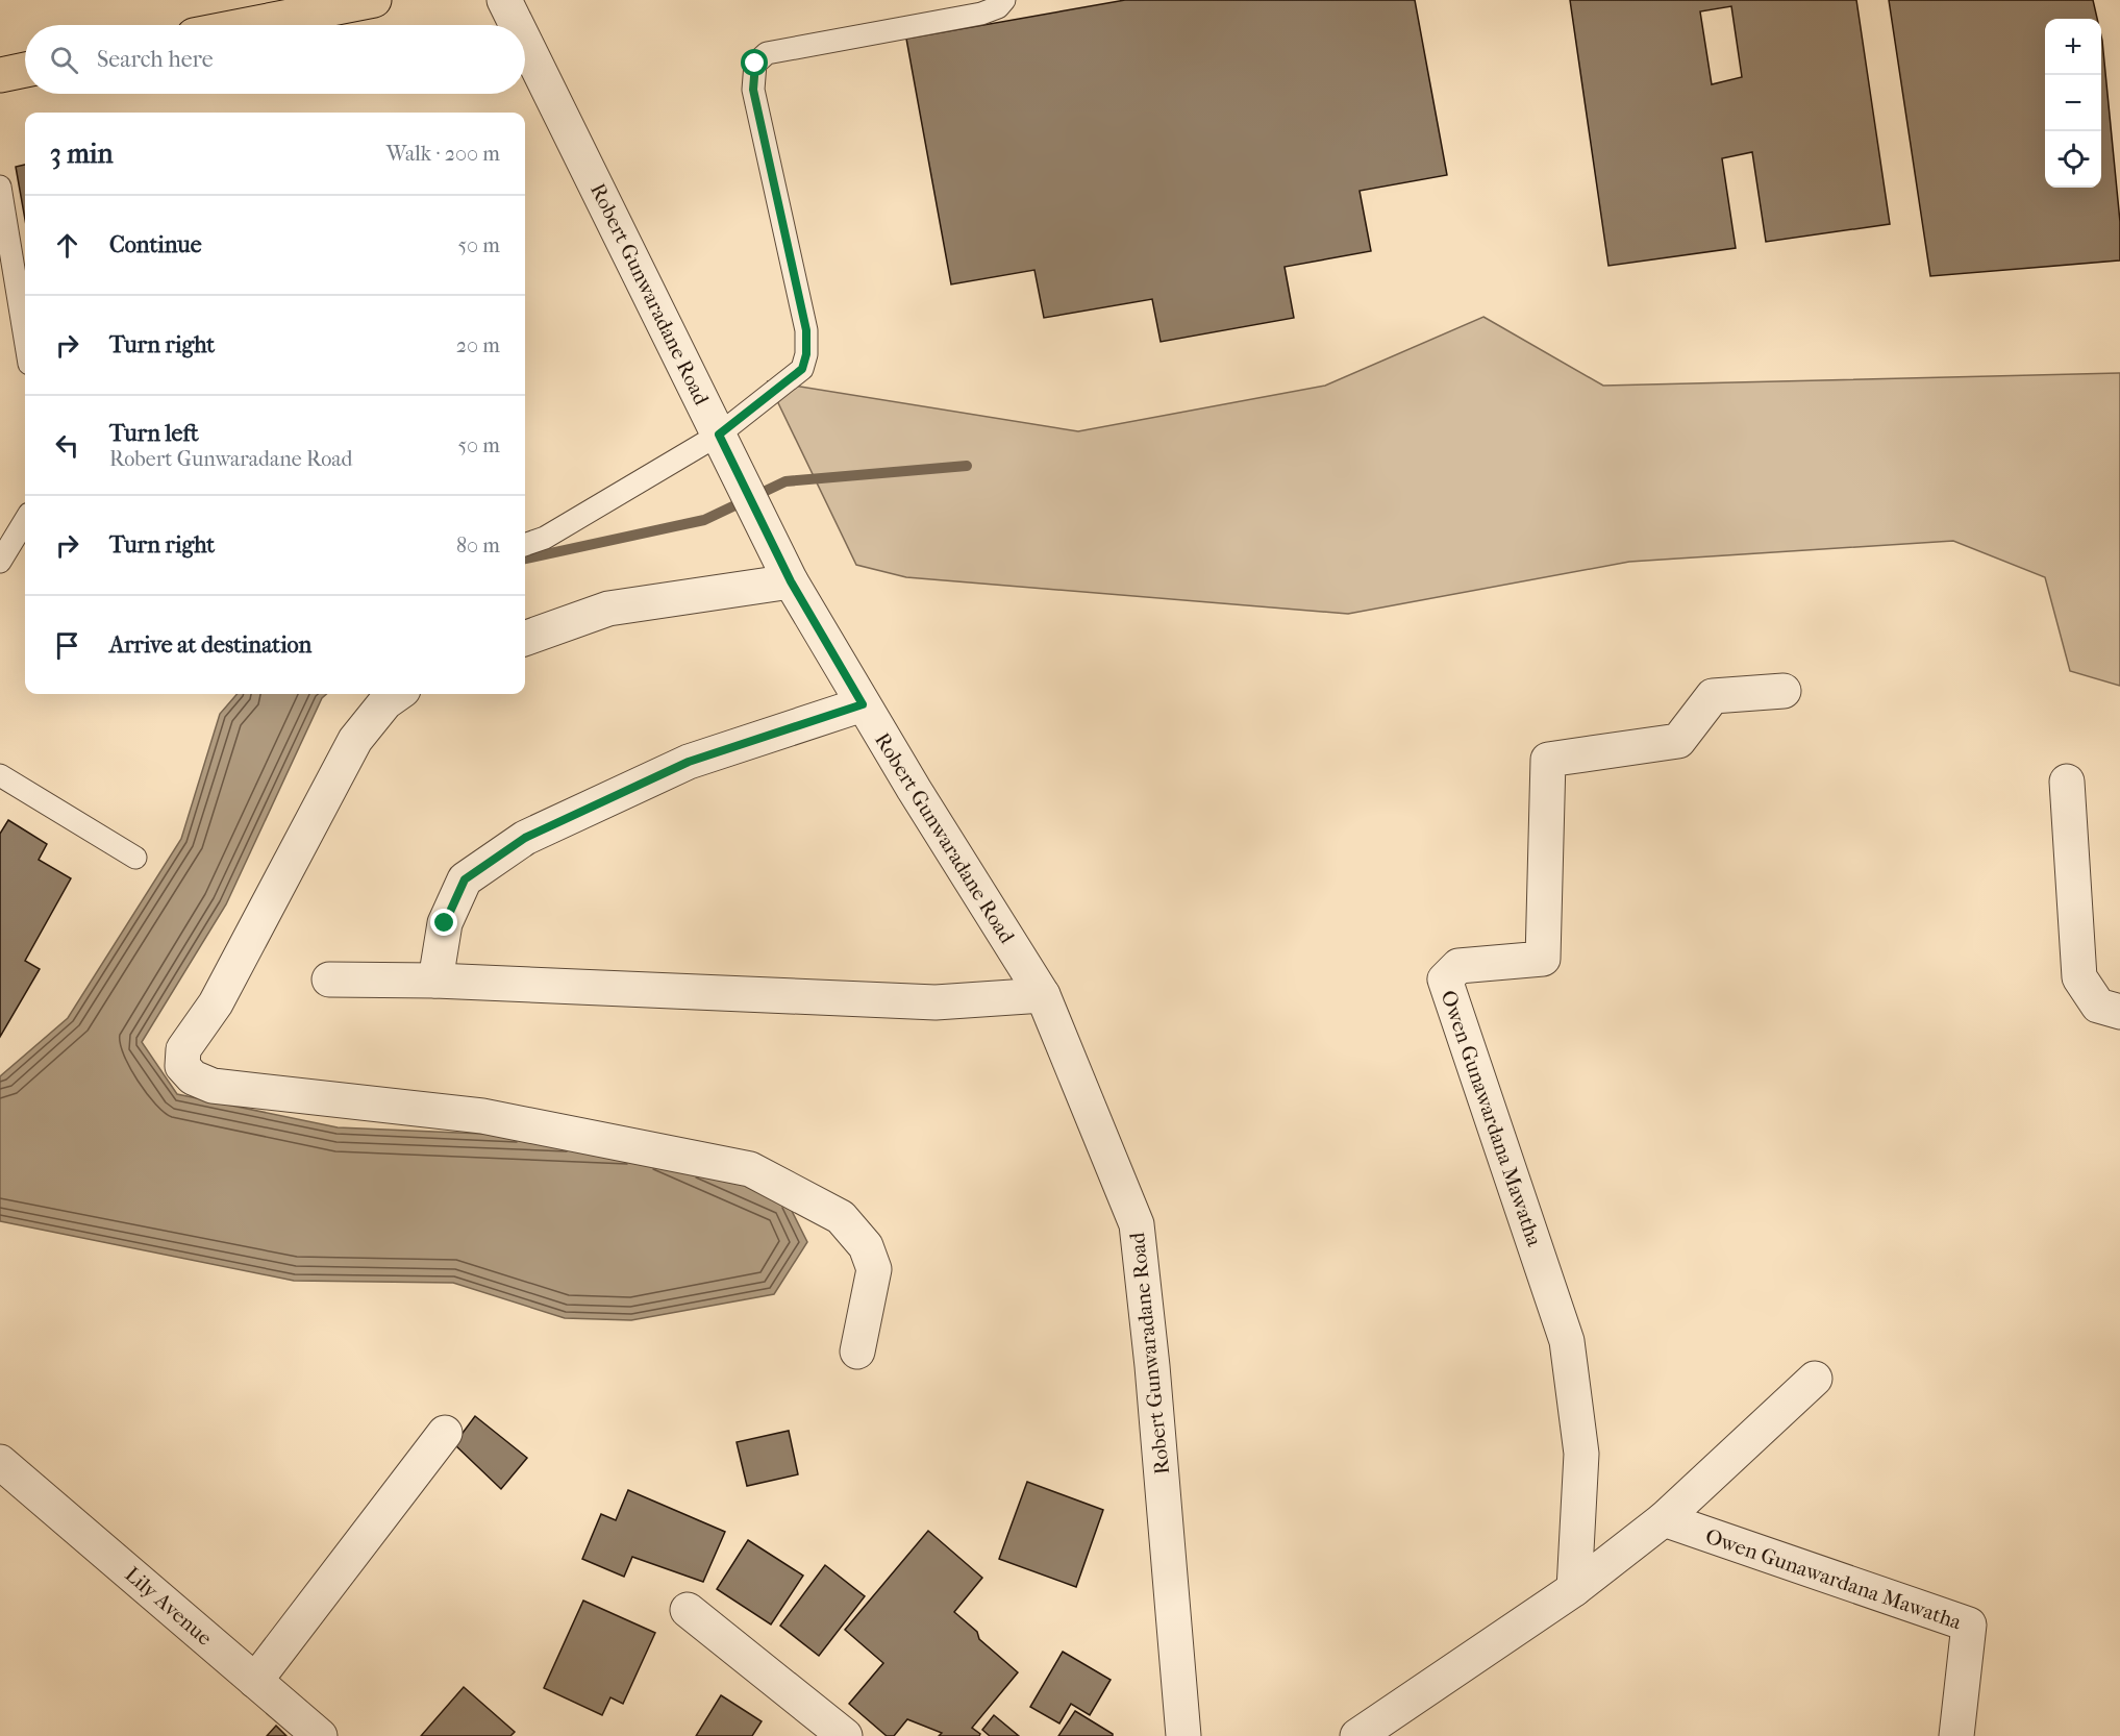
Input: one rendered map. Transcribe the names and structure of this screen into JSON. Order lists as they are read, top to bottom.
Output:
{
  "streets": {
    "street": ["Robert Gunwaradane Road", "Owen Gunawardana Mawatha", "Lily Avenue"]
  },
  "page": {
    "map_buttons": ["+", "−"],
    "search": "Search here",
    "heading": ["3 min", "Walk · 200 m"],
    "list": [
      ["Continue", "50 m"],
      ["Turn right", "20 m"],
      ["Turn left", "Robert Gunwaradane Road", "50 m"],
      ["Turn right", "80 m"],
      "Arrive at destination"
    ]
  }
}
